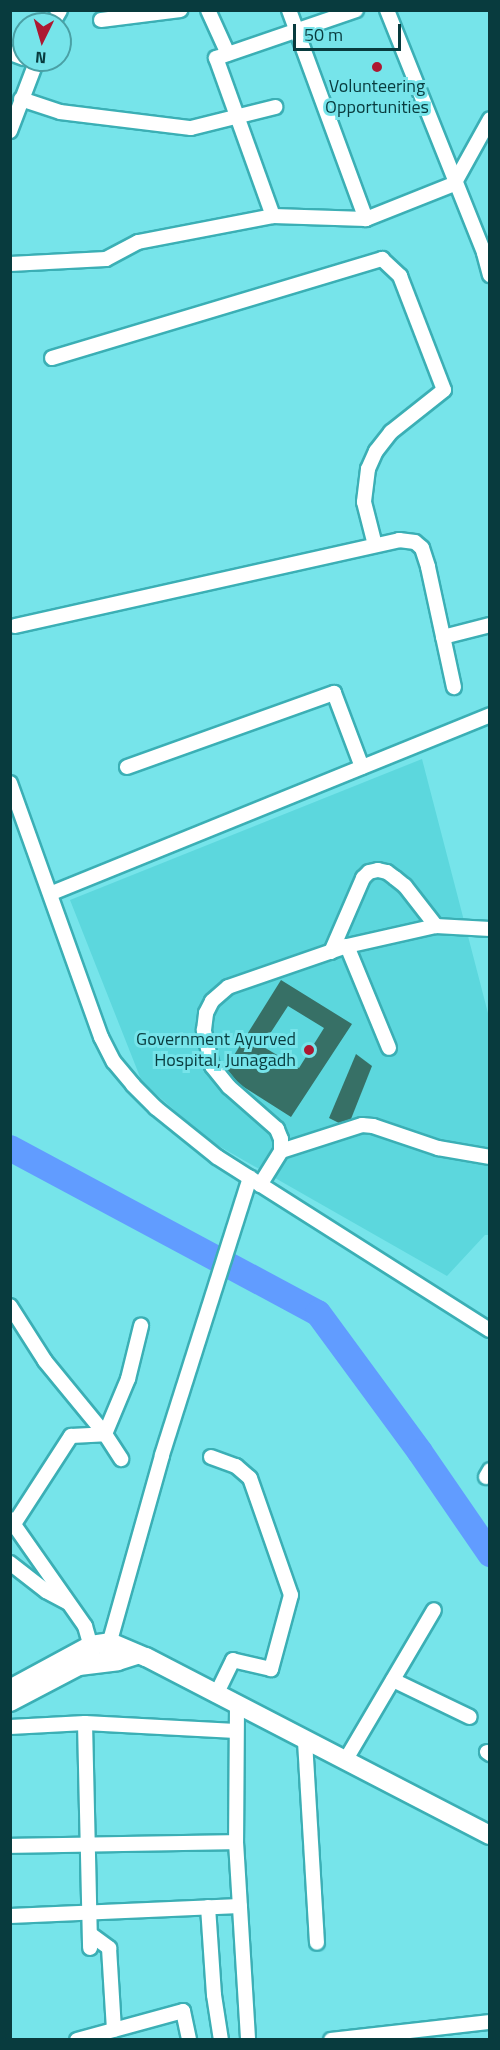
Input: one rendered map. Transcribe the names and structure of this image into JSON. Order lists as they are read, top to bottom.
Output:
{
  "places": ["Volunteering Opportunities", "Government Ayurved Hospital, Junagadh"],
  "scale_bar": "50 m",
  "north": "bottom"
}
